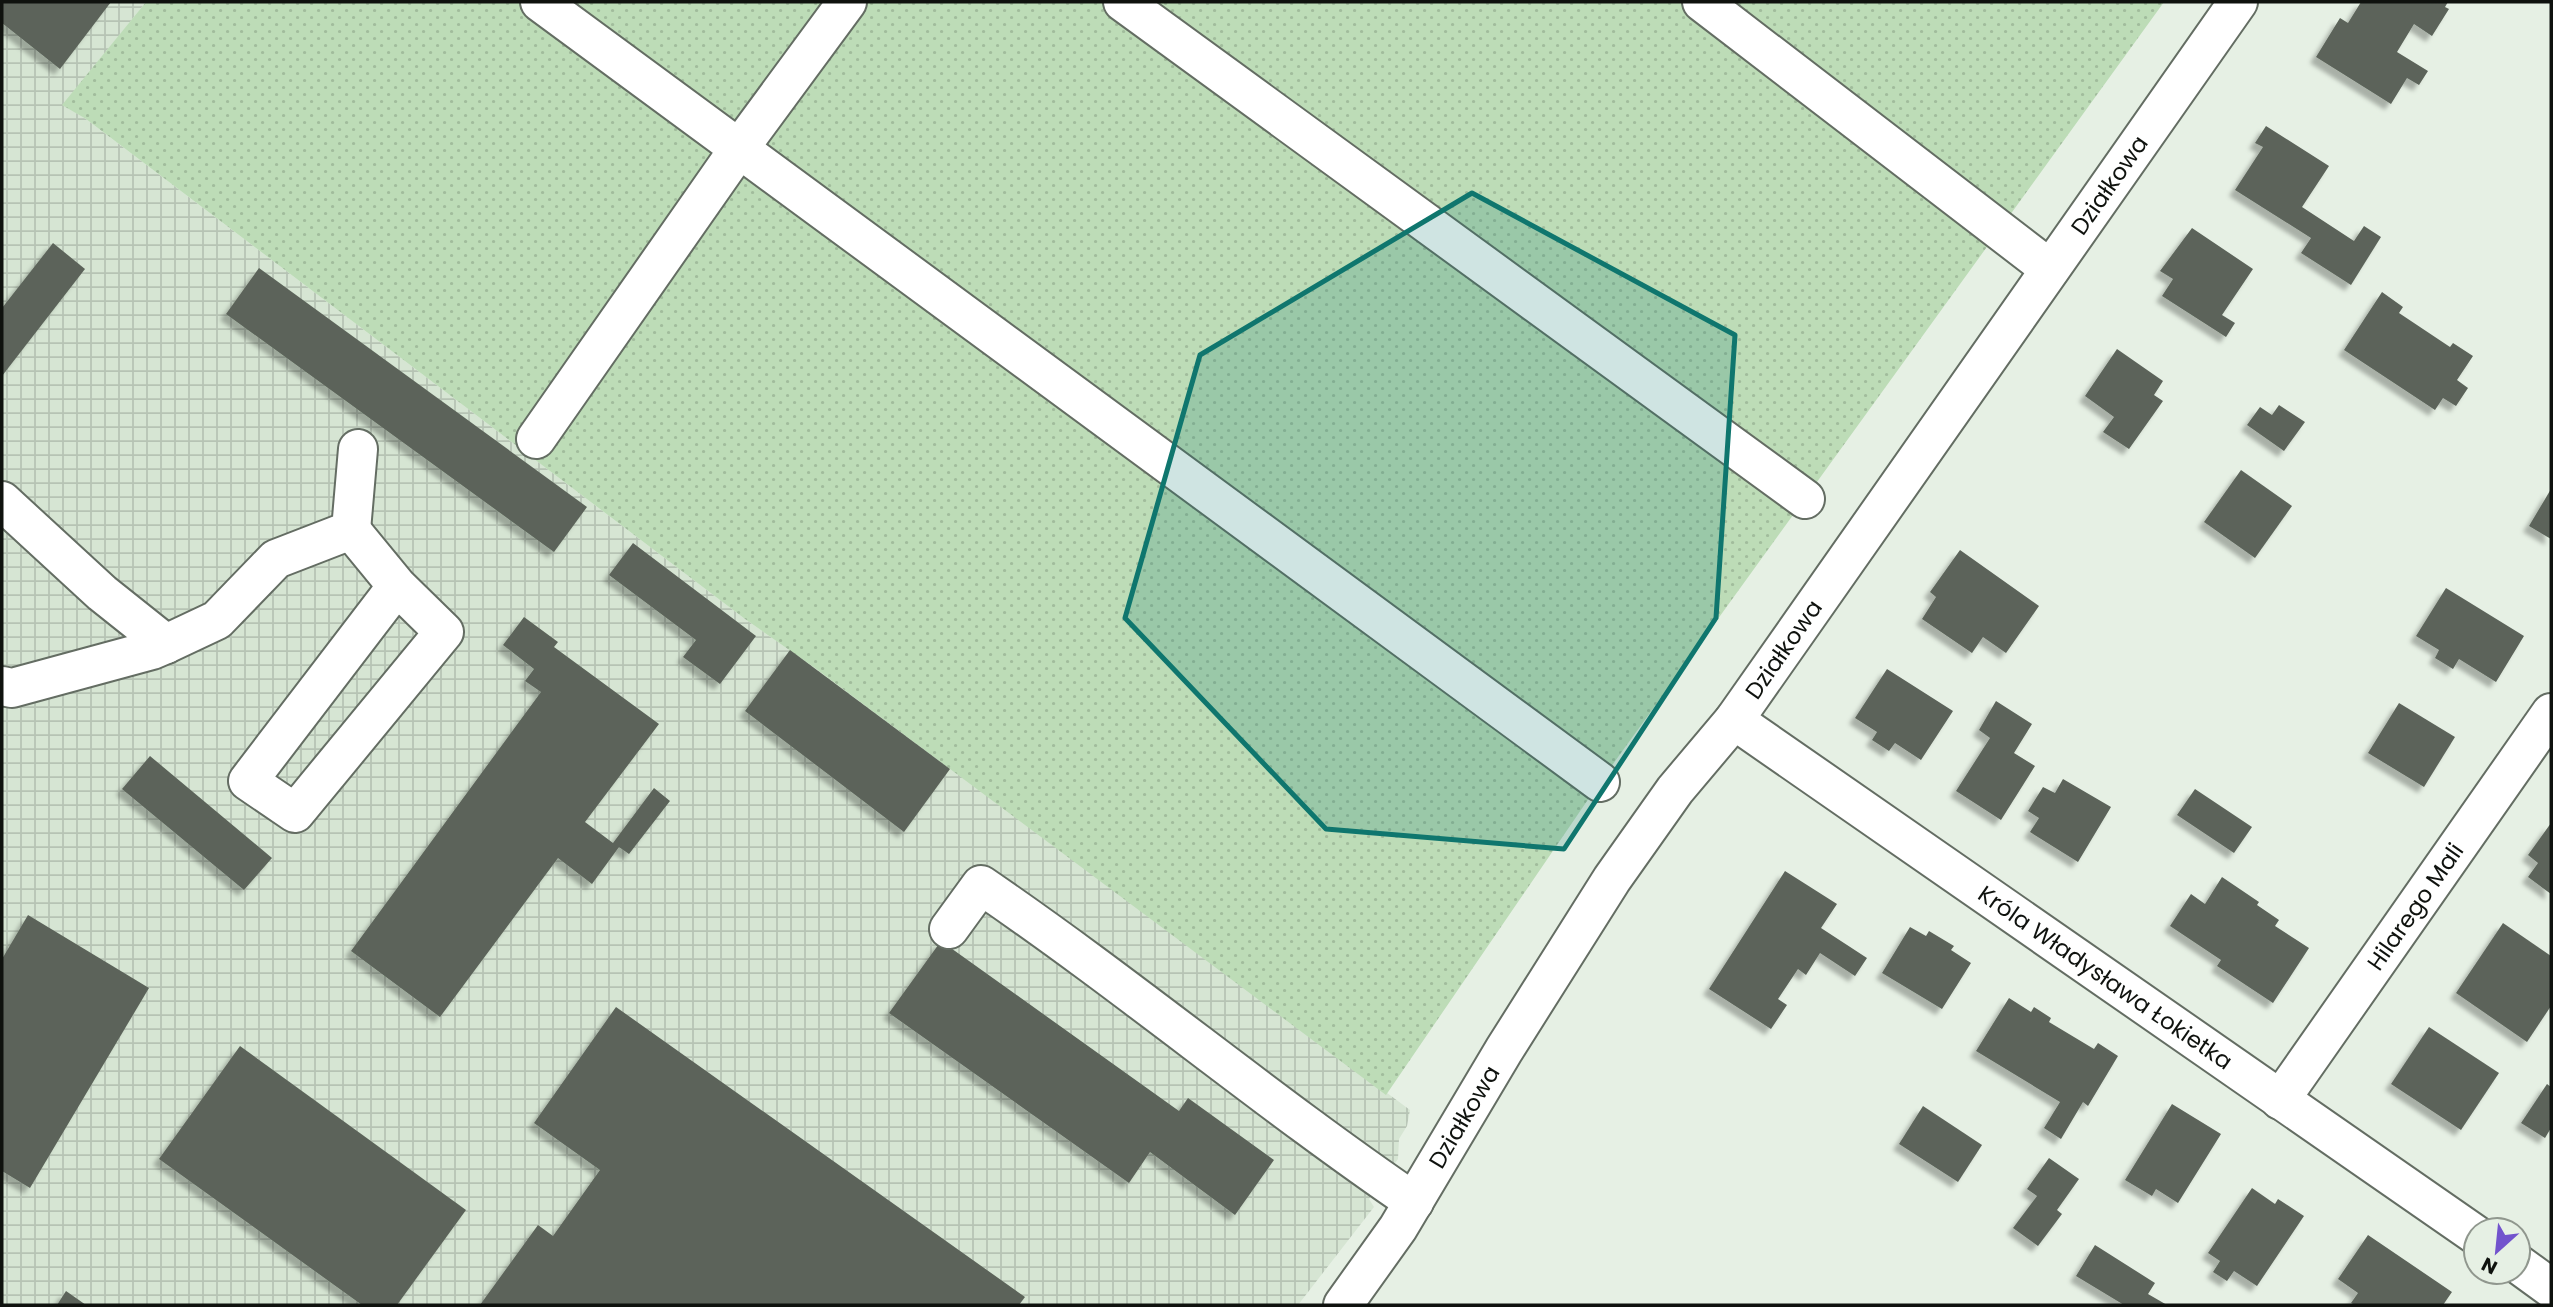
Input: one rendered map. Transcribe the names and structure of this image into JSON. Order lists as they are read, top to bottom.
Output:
{
  "streets": {
    "street": ["Działkowa", "Hilarego Mali", "Króla Władysława Łokietka"]
  },
  "crossings": [
    ["Działkowa", "Króla Władysława Łokietka"],
    ["Hilarego Mali", "Króla Władysława Łokietka"]
  ],
  "north": "bottom left"
}
